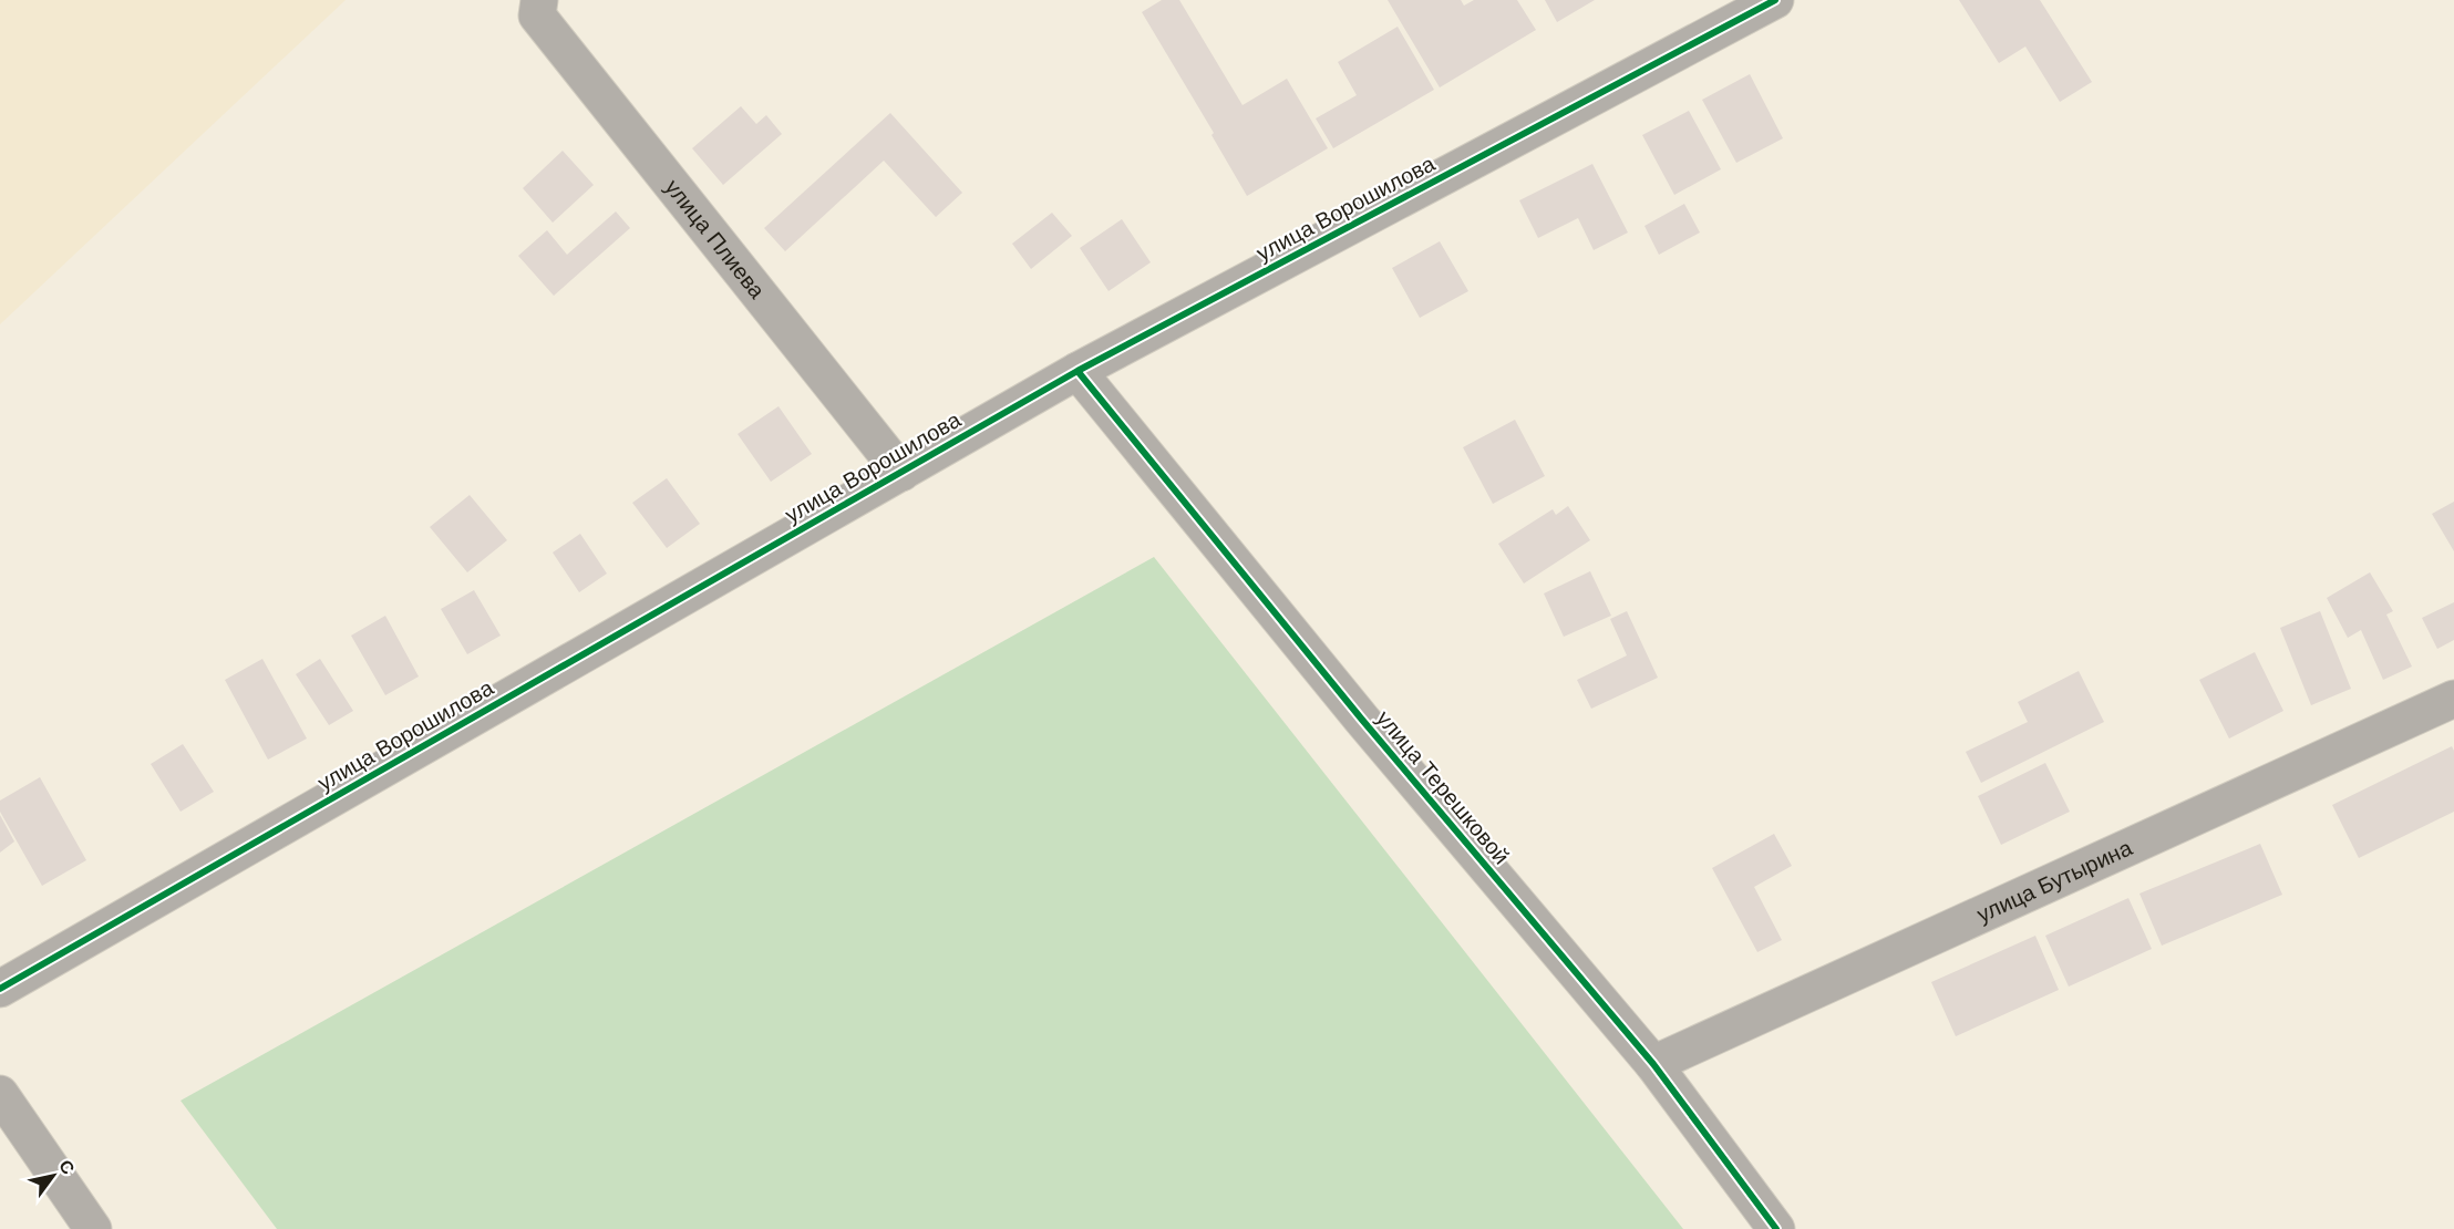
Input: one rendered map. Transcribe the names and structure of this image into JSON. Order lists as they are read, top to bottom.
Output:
{
  "streets": {
    "street": [
      "улица Ворошилова",
      "улица Плиева",
      "улица Терешковой",
      "улица Бутырина"
    ]
  },
  "crossings": [
    ["улица Ворошилова", "улица Плиева"],
    ["улица Ворошилова", "улица Терешковой"],
    ["улица Терешковой", "улица Бутырина"]
  ],
  "north": "top right"
}
